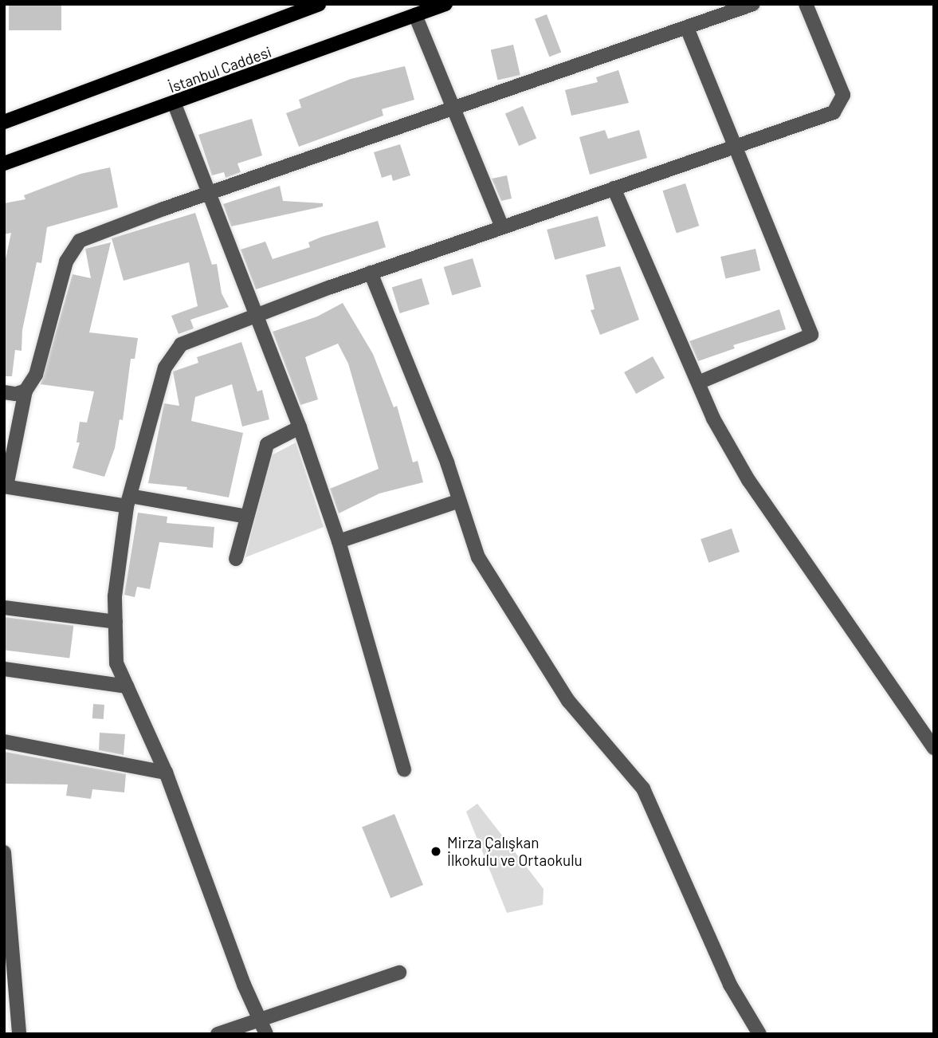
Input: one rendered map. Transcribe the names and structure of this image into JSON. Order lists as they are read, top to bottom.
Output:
{
  "streets": {
    "main road": ["İstanbul Caddesi"]
  },
  "places": ["Mirza Çalışkan İlkokulu ve Ortaokulu"]
}
